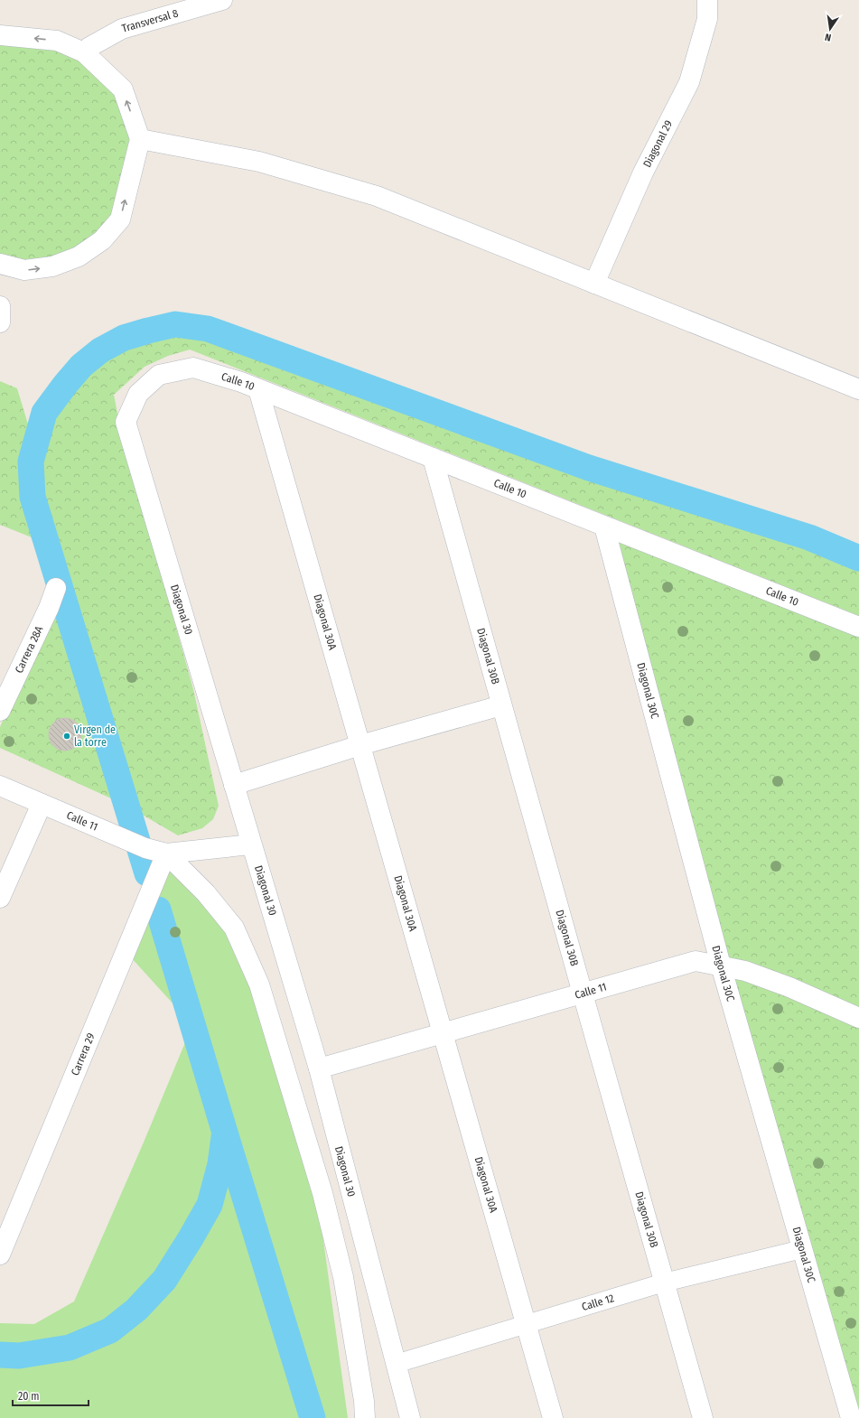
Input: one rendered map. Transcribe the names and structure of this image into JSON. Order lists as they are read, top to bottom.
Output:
{
  "streets": {
    "street": [
      "Transversal 8",
      "Diagonal 29",
      "Calle 10",
      "Diagonal 30",
      "Diagonal 30A",
      "Carrera 28A",
      "Diagonal 30B",
      "Diagonal 30C",
      "Calle 11",
      "Carrera 29",
      "Calle 12"
    ]
  },
  "crossings": [
    ["Calle 10", "Diagonal 30"],
    ["Calle 10", "Diagonal 30A"],
    ["Calle 10", "Diagonal 30B"],
    ["Calle 10", "Diagonal 30C"],
    ["Diagonal 30", "Calle 11"],
    ["Diagonal 30", "Calle 12"],
    ["Diagonal 30A", "Calle 11"],
    ["Diagonal 30A", "Calle 12"],
    ["Diagonal 30B", "Calle 11"],
    ["Diagonal 30B", "Calle 12"],
    ["Diagonal 30C", "Calle 11"],
    ["Diagonal 30C", "Calle 12"],
    ["Calle 11", "Carrera 29"]
  ],
  "places": ["Virgen de la torre"],
  "scale_bar": "20 m",
  "north": "bottom"
}
